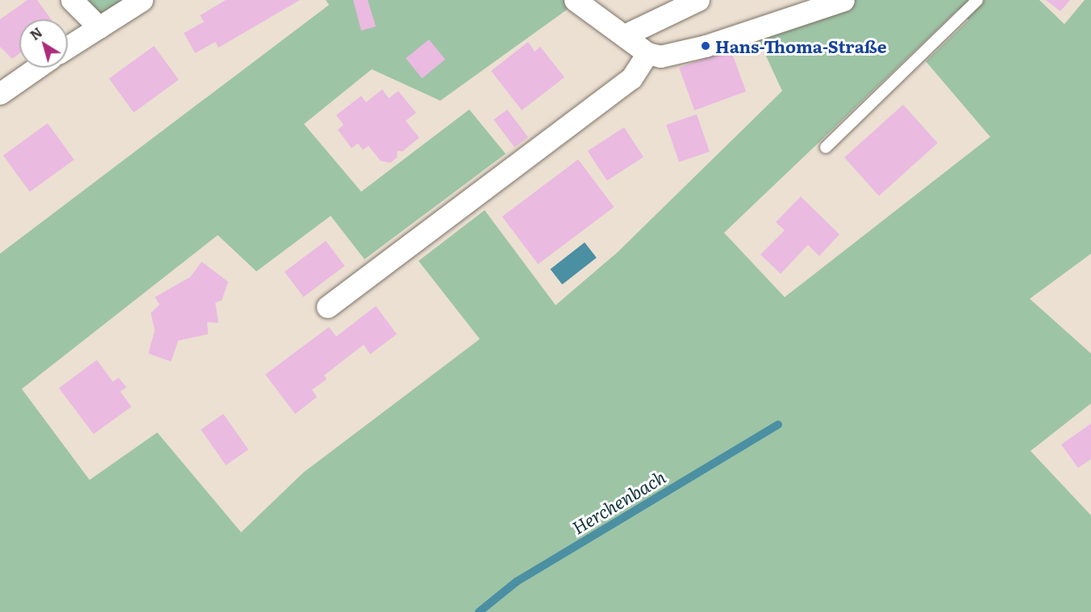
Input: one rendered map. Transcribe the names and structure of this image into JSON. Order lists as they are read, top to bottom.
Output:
{
  "water": ["Herchenbach"],
  "places": ["Hans-Thoma-Straße"],
  "north": "top left"
}
